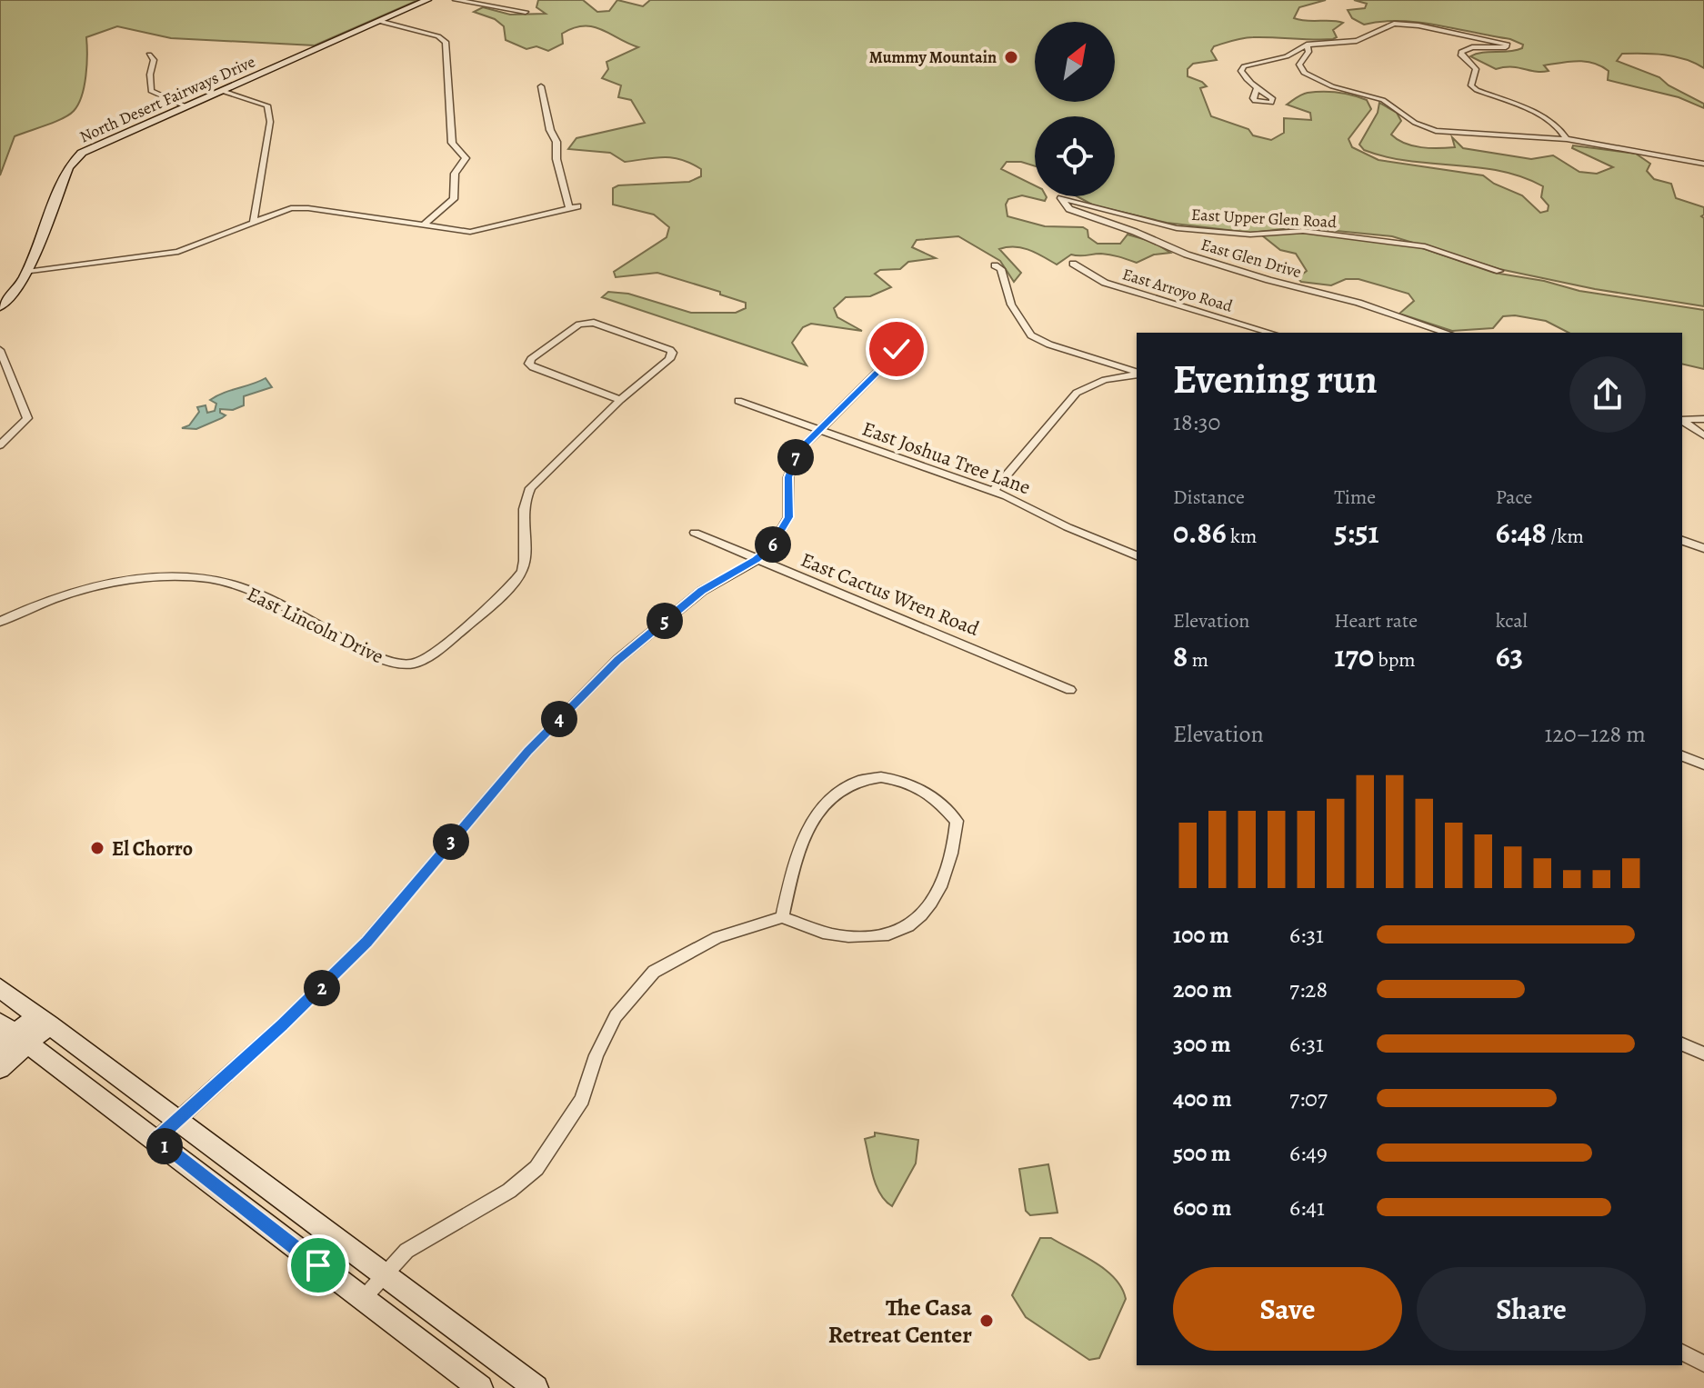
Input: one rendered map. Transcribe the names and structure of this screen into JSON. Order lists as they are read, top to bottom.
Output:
{
  "streets": {
    "street": [
      "North Desert Fairways Drive",
      "East Upper Glen Road",
      "East Glen Drive",
      "East Arroyo Road",
      "East Joshua Tree Lane",
      "East Cactus Wren Road",
      "East Lincoln Drive"
    ]
  },
  "crossings": [
    ["East Upper Glen Road", "East Glen Drive"]
  ],
  "places": ["Mummy Mountain", "El Chorro", "The Casa Retreat Center"],
  "north": "top right",
  "page": {
    "heading": ["Evening run", "18:30"],
    "pins": [
      "7",
      "6",
      "5",
      "4",
      "3",
      "2",
      "1"
    ],
    "stats": [
      ["Distance", "0.86 km"],
      ["Time", "5:51"],
      ["Pace", "6:48 /km"],
      ["Elevation", "8 m"],
      ["Heart rate", "170 bpm"],
      ["kcal", "63"]
    ],
    "chart": ["Elevation", "120–128 m"],
    "list": [
      {
        "name": "100 m",
        "note": "6:31"
      },
      {
        "name": "200 m",
        "note": "7:28"
      },
      {
        "name": "300 m",
        "note": "6:31"
      },
      {
        "name": "400 m",
        "note": "7:07"
      },
      {
        "name": "500 m",
        "note": "6:49"
      },
      {
        "name": "600 m",
        "note": "6:41"
      }
    ],
    "buttons": ["Save", "Share"]
  }
}
